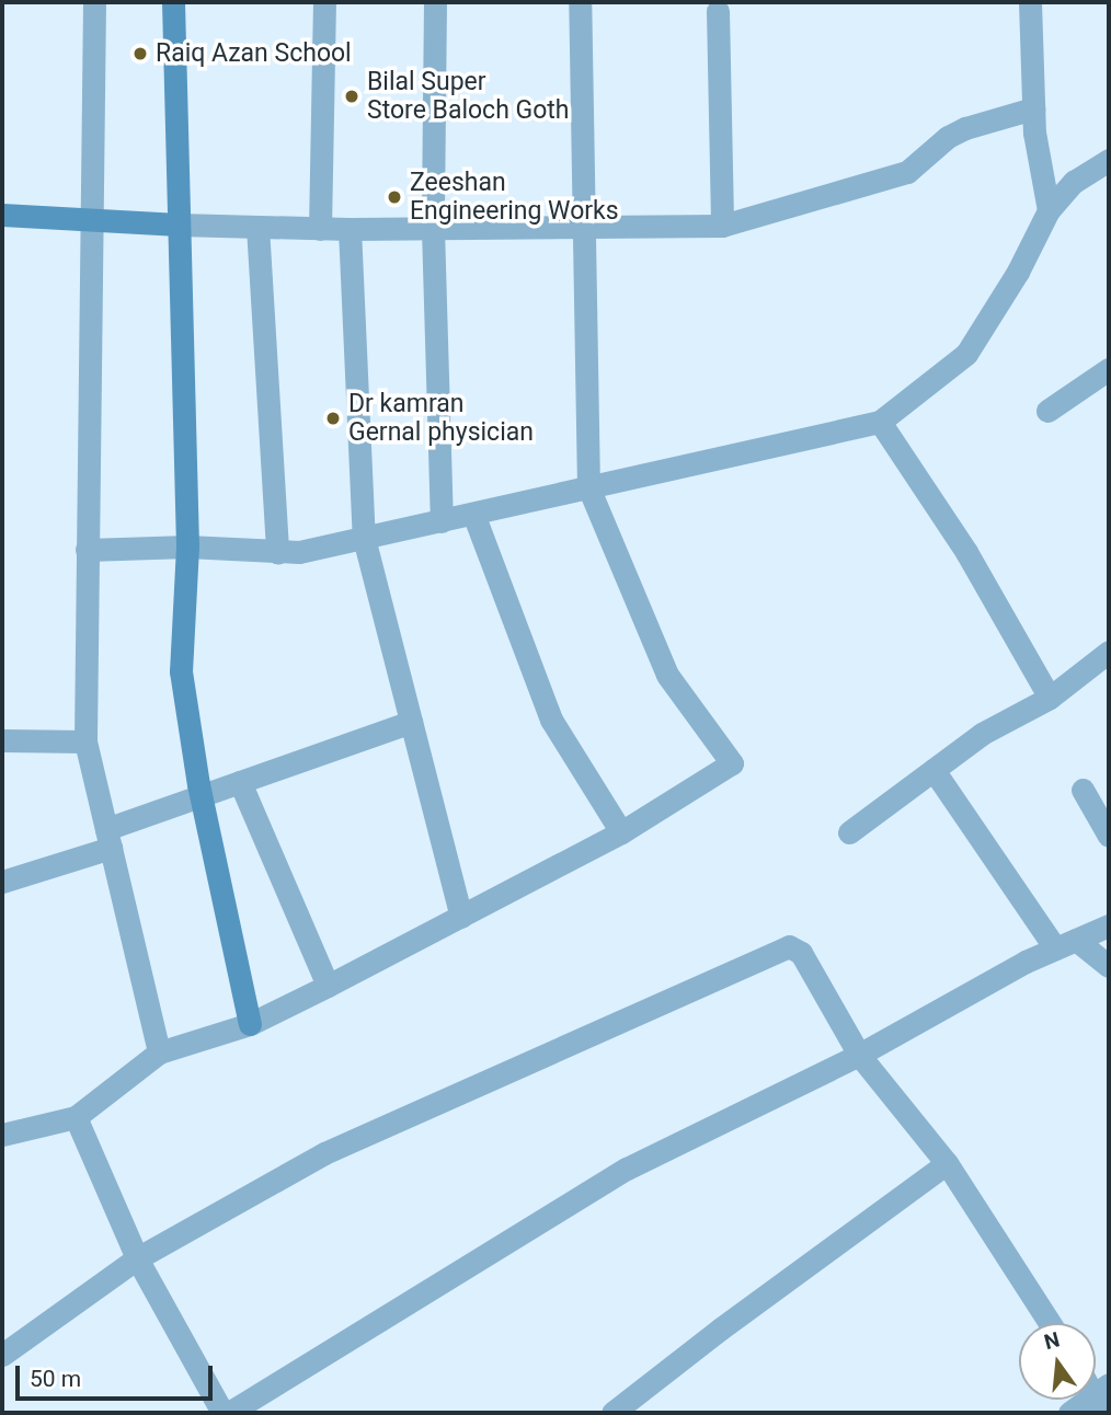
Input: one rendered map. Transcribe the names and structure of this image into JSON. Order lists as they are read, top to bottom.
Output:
{
  "places": [
    "Raiq Azan School",
    "Bilal Super Store Baloch Goth",
    "Zeeshan Engineering Works",
    "Dr kamran Gernal physician"
  ],
  "scale_bar": "50 m",
  "north": "top"
}
